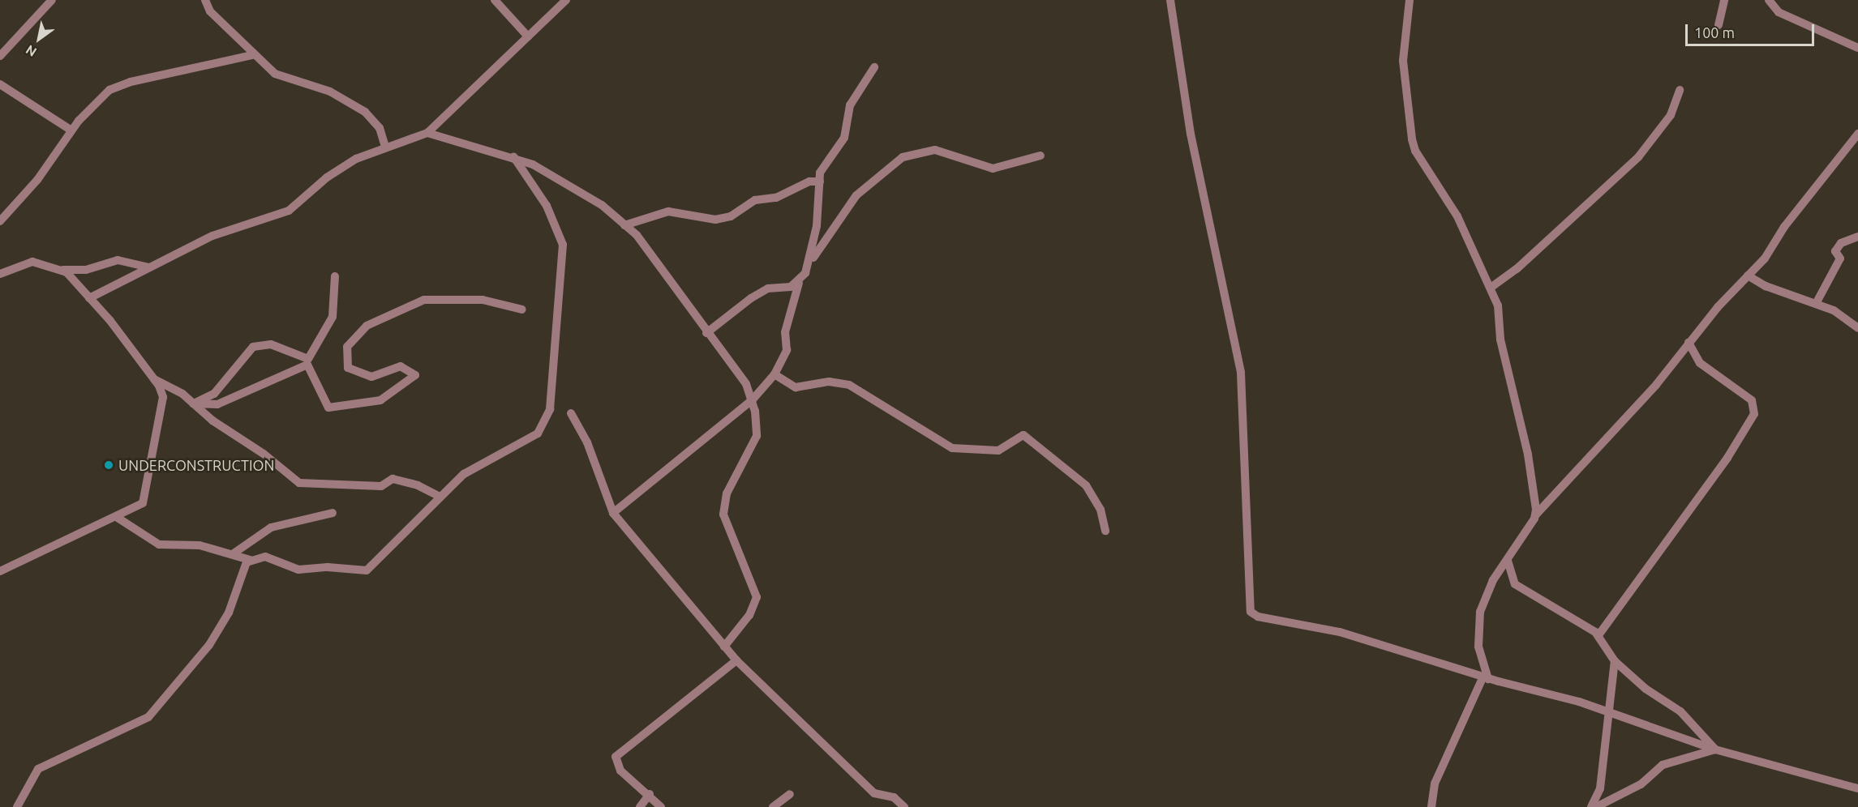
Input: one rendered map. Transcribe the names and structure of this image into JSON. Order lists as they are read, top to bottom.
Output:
{
  "places": ["UNDERCONSTRUCTION"],
  "scale_bar": "100 m",
  "north": "bottom left"
}
